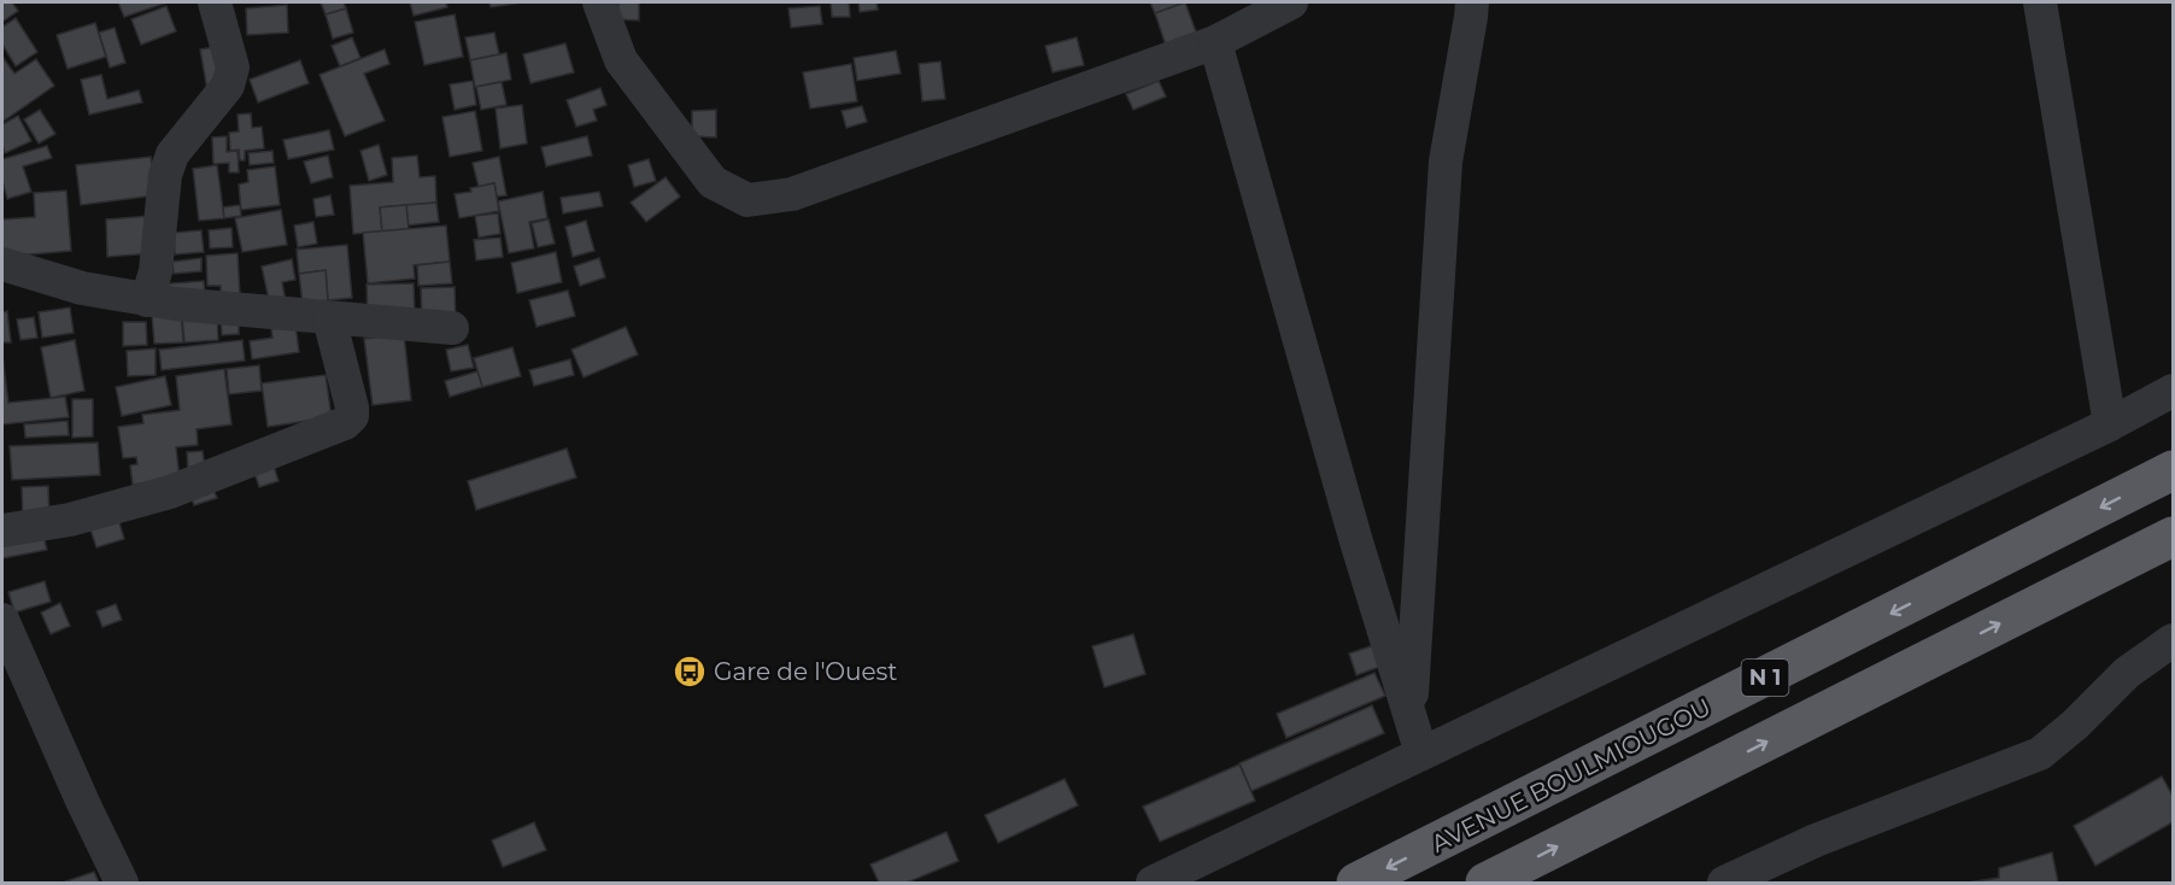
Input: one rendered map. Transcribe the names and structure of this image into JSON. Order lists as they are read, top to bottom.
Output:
{
  "streets": {
    "highway": ["N 1", "AVENUE BOULMIOUGOU"]
  },
  "places": {
    "bus stop": ["Gare de l'Ouest"]
  }
}
